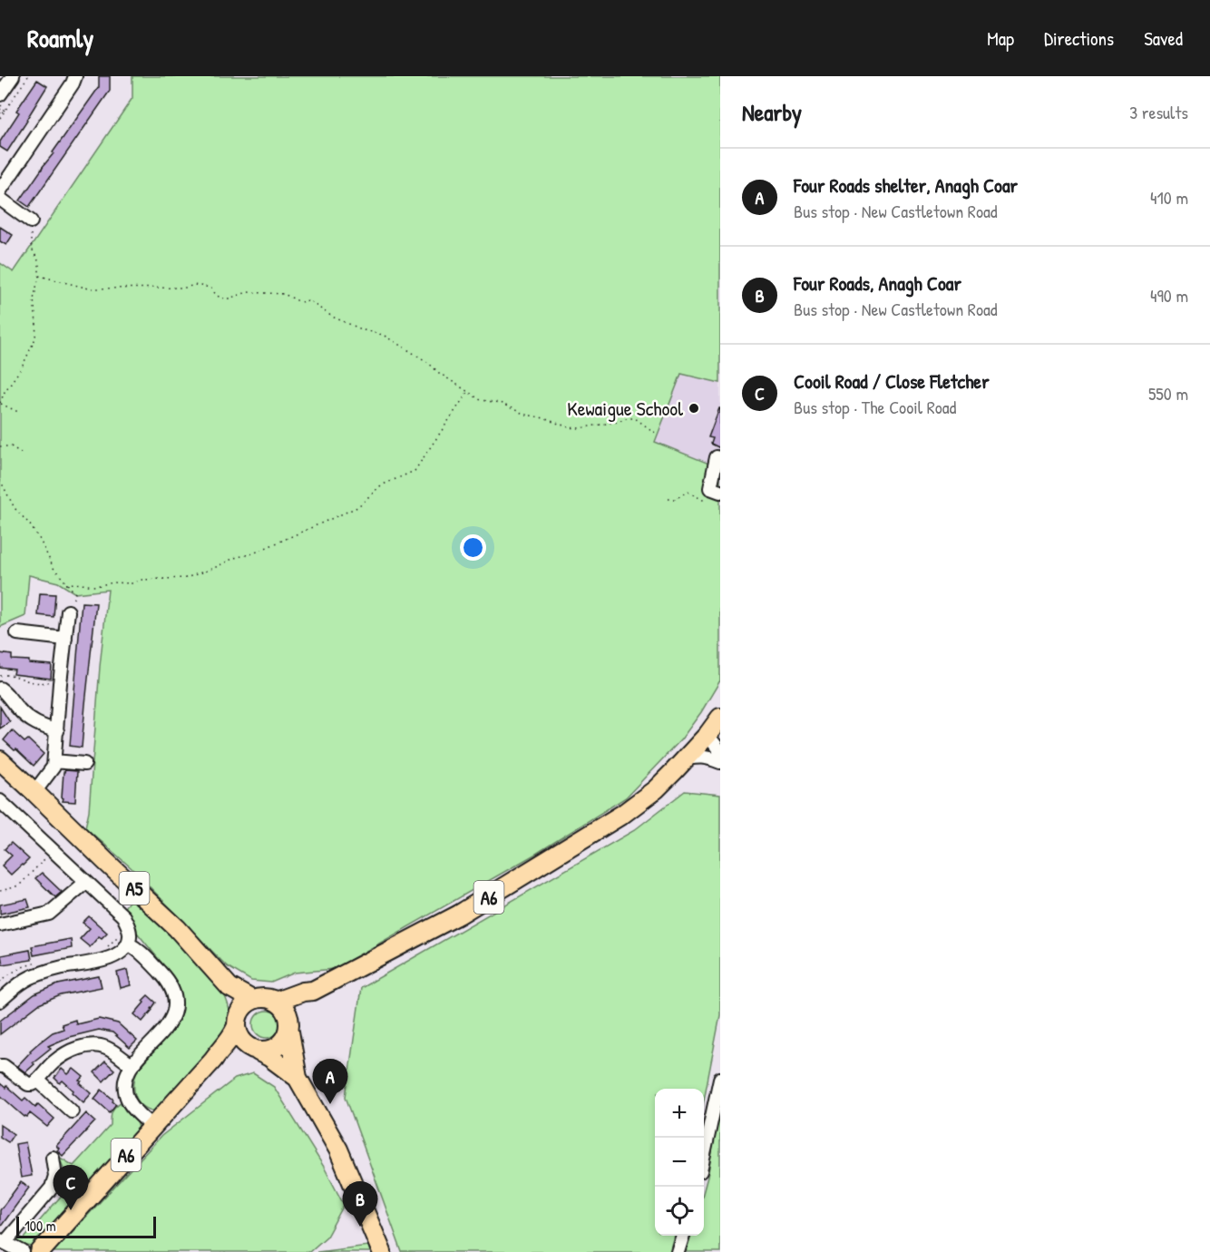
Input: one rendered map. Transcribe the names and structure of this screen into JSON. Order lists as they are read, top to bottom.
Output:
{
  "streets": {
    "highway": ["A5", "A6"]
  },
  "crossings": [
    ["A5", "A6"]
  ],
  "places": ["Kewaigue School"],
  "scale_bar": "100 m",
  "page": {
    "header": "Roamly",
    "nav": ["Map", "Directions", "Saved"],
    "heading": ["Nearby", "3 results"],
    "list": [
      {
        "mark": "A",
        "name": "Four Roads shelter, Anagh Coar",
        "note": "Bus stop · New Castletown Road",
        "value": "410 m"
      },
      {
        "mark": "B",
        "name": "Four Roads, Anagh Coar",
        "note": "Bus stop · New Castletown Road",
        "value": "490 m"
      },
      {
        "mark": "C",
        "name": "Cooil Road / Close Fletcher",
        "note": "Bus stop · The Cooil Road",
        "value": "550 m"
      }
    ],
    "pins": ["A", "C", "B"],
    "map_buttons": ["+", "−"],
    "scale": "100 m"
  }
}
